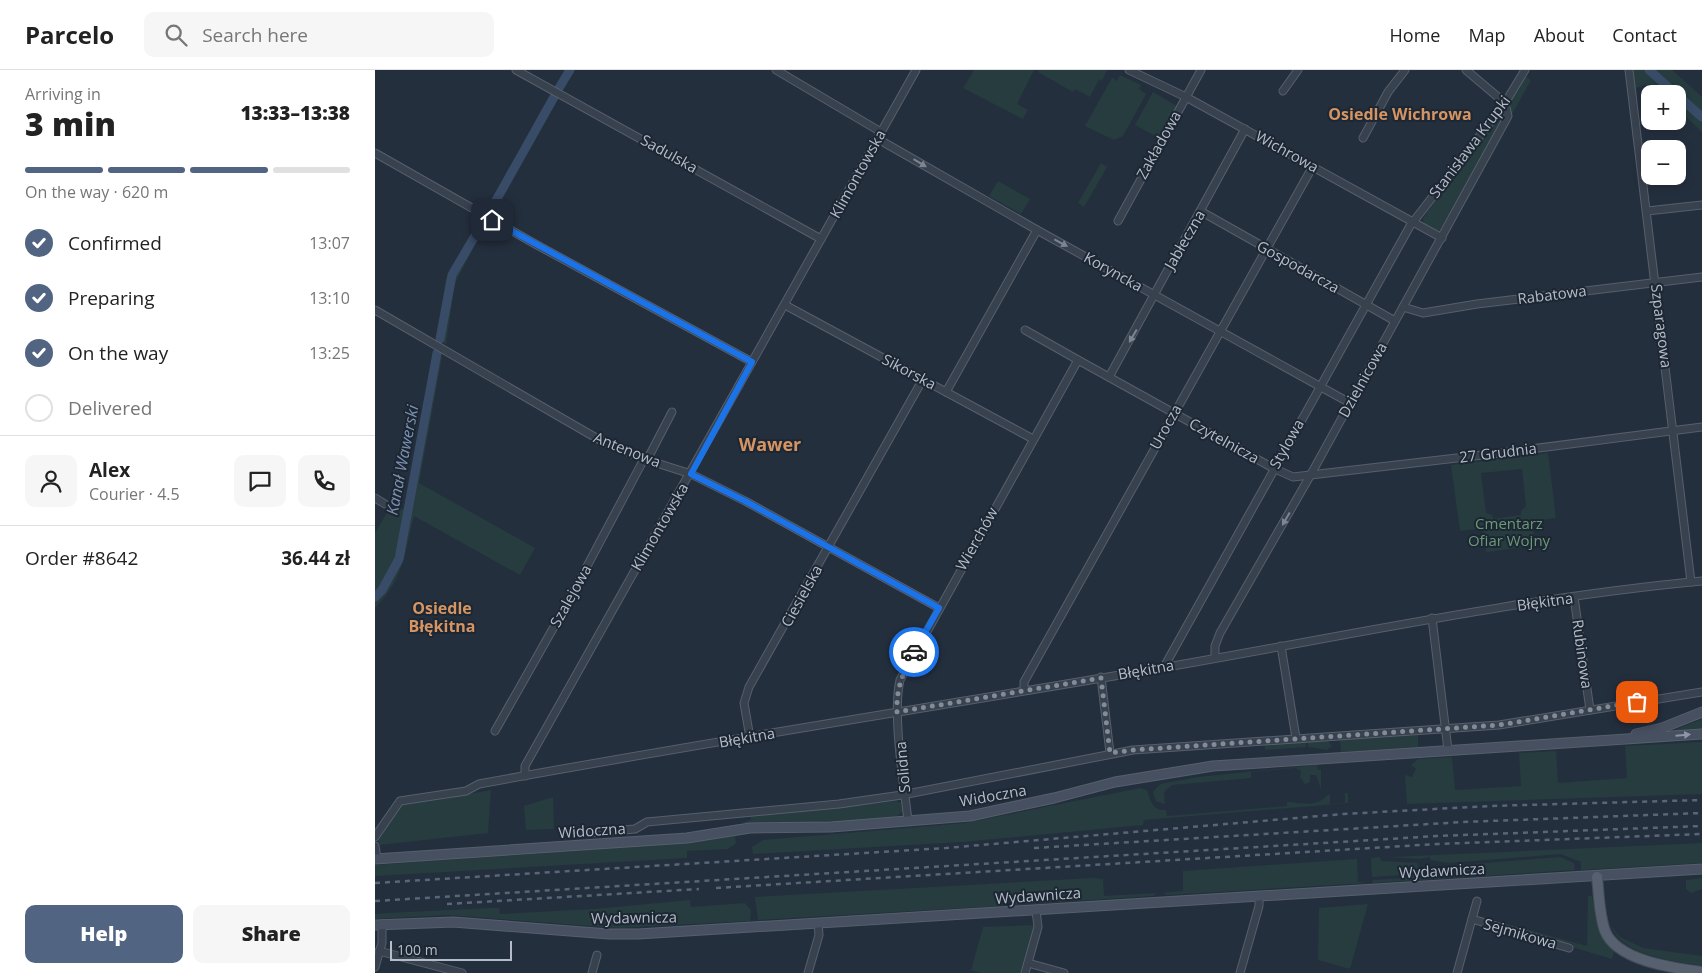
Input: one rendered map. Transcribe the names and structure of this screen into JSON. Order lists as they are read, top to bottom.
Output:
{
  "streets": {
    "main road": ["Widoczna", "Wydawnicza"],
    "street": [
      "Zakładowa",
      "Stanisława Krupki",
      "Wichrowa",
      "Sadulska",
      "Klimontowska",
      "Jabłeczna",
      "Gospodarcza",
      "Koryncka",
      "Rabatowa",
      "Szparagowa",
      "Sikorska",
      "Dzielnicowa",
      "Urocza",
      "Czytelnicza",
      "Stylowa",
      "Antenowa",
      "27 Grudnia",
      "Wierchów",
      "Szalejowa",
      "Ciesielska",
      "Błękitna",
      "Rubinowa",
      "Solidna",
      "Sejmikowa"
    ]
  },
  "crossings": [
    ["Zakładowa", "Wichrowa"],
    ["Stanisława Krupki", "Wichrowa"],
    ["Stanisława Krupki", "Dzielnicowa"],
    ["Stanisława Krupki", "Stylowa"],
    ["Wichrowa", "Jabłeczna"],
    ["Wichrowa", "Dzielnicowa"],
    ["Wichrowa", "Urocza"],
    ["Wichrowa", "Stylowa"],
    ["Sadulska", "Klimontowska"],
    ["Klimontowska", "Koryncka"],
    ["Klimontowska", "Sikorska"],
    ["Klimontowska", "Antenowa"],
    ["Klimontowska", "Błękitna"],
    ["Jabłeczna", "Gospodarcza"],
    ["Jabłeczna", "Koryncka"],
    ["Jabłeczna", "Czytelnicza"],
    ["Gospodarcza", "Dzielnicowa"],
    ["Gospodarcza", "Urocza"],
    ["Gospodarcza", "Stylowa"],
    ["Koryncka", "Dzielnicowa"],
    ["Koryncka", "Urocza"],
    ["Koryncka", "Stylowa"],
    ["Rabatowa", "Szparagowa"],
    ["Rabatowa", "Dzielnicowa"],
    ["Szparagowa", "27 Grudnia"],
    ["Szparagowa", "Błękitna"],
    ["Sikorska", "Wierchów"],
    ["Sikorska", "Ciesielska"],
    ["Dzielnicowa", "27 Grudnia"],
    ["Dzielnicowa", "Błękitna"],
    ["Urocza", "Czytelnicza"],
    ["Urocza", "Błękitna"],
    ["Czytelnicza", "Stylowa"],
    ["Czytelnicza", "27 Grudnia"],
    ["Czytelnicza", "Wierchów"],
    ["Stylowa", "Błękitna"],
    ["Antenowa", "Wierchów"],
    ["Antenowa", "Szalejowa"],
    ["Antenowa", "Ciesielska"],
    ["Wierchów", "Błękitna"],
    ["Wierchów", "Solidna"],
    ["Ciesielska", "Błękitna"],
    ["Błękitna", "Rubinowa"],
    ["Błękitna", "Solidna"],
    ["Rubinowa", "Widoczna"],
    ["Solidna", "Widoczna"]
  ],
  "one_way": ["Koryncka"],
  "districts": ["Osiedle Wichrowa", "Wawer", "Osiedle Błękitna"],
  "water": ["Kanał Wawerski"],
  "parks": ["Cmentarz Ofiar Wojny"],
  "scale_bar": "100 m",
  "page": {
    "header": "Parcelo",
    "search": "Search here",
    "nav": [
      "Home",
      "Map",
      "About",
      "Contact"
    ],
    "heading": ["3 min", "Arriving in", "13:33–13:38"],
    "panel": [
      "Alex",
      "Courier · 4.5",
      "Order #8642",
      "36.44 zł"
    ],
    "map_buttons": ["+", "−"],
    "bar": "On the way · 620 m",
    "list": [
      ["Confirmed", "13:07"],
      ["Preparing", "13:10"],
      ["On the way", "13:25"],
      "Delivered"
    ],
    "buttons": ["Help", "Share"],
    "scale": "100 m"
  }
}
